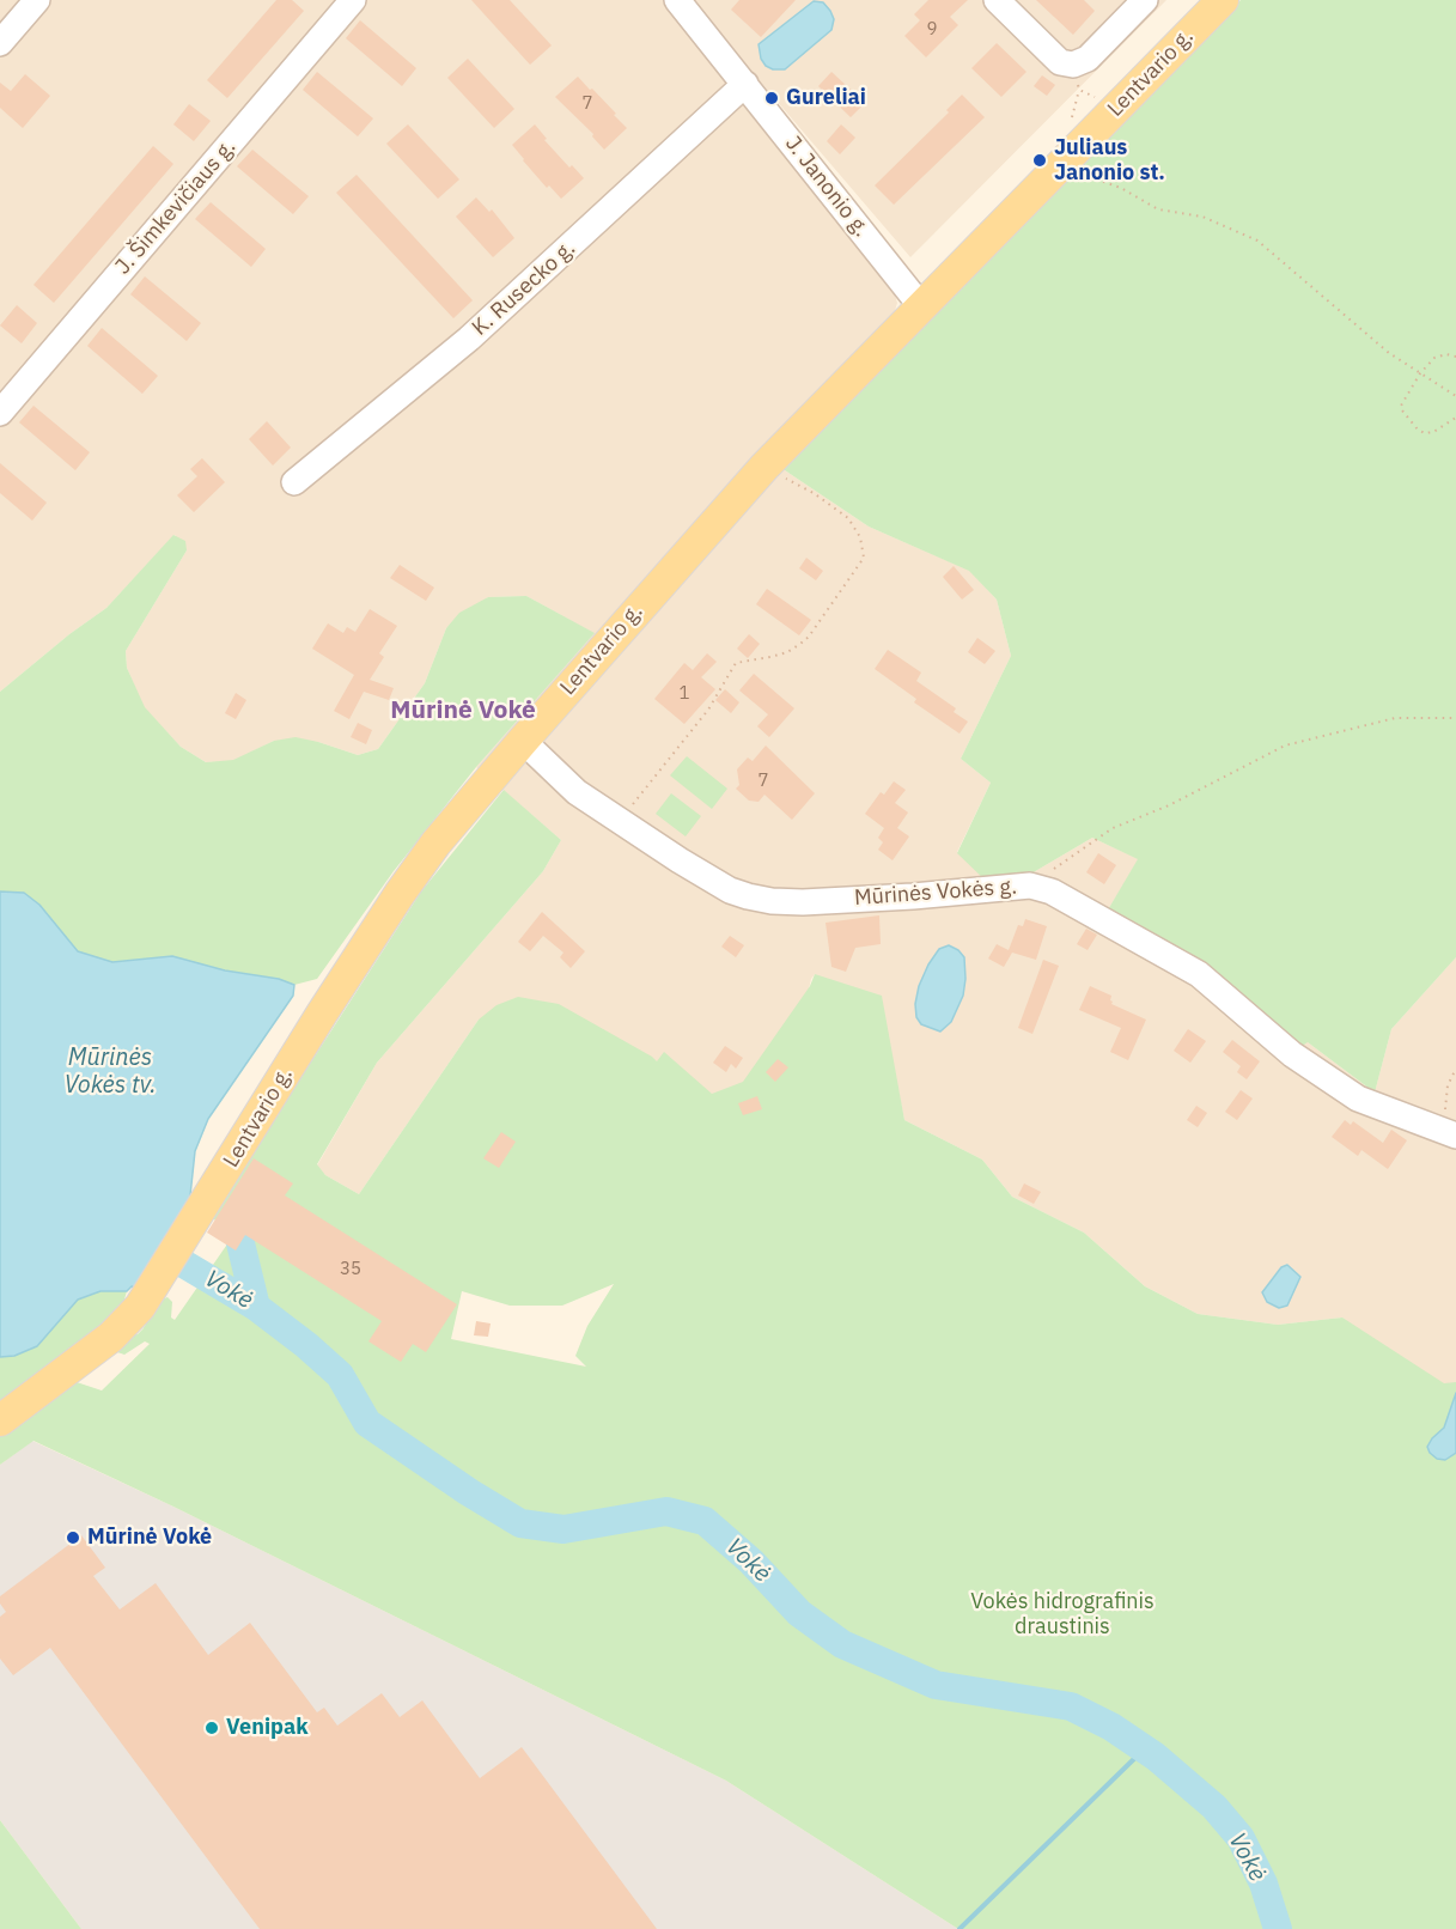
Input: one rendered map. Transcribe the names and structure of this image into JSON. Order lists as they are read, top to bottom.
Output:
{
  "streets": {
    "main road": ["Lentvario g."],
    "street": [
      "J. Janonio g.",
      "J. Šimkevičiaus g.",
      "K. Rusecko g.",
      "Mūrinės Vokės g."
    ]
  },
  "crossings": [
    ["Lentvario g.", "J. Janonio g."],
    ["Lentvario g.", "Mūrinės Vokės g."],
    ["J. Janonio g.", "K. Rusecko g."]
  ],
  "districts": ["Mūrinė Vokė"],
  "water": ["Mūrinės Vokės tv.", "Vokė"],
  "parks": ["Vokės hidrografinis draustinis"],
  "places": [
    "Gureliai",
    "Juliaus Janonio st.",
    "Mūrinė Vokė",
    "Venipak"
  ],
  "house_numbers": [
    "9",
    "7",
    "1",
    "7",
    "35"
  ]
}
